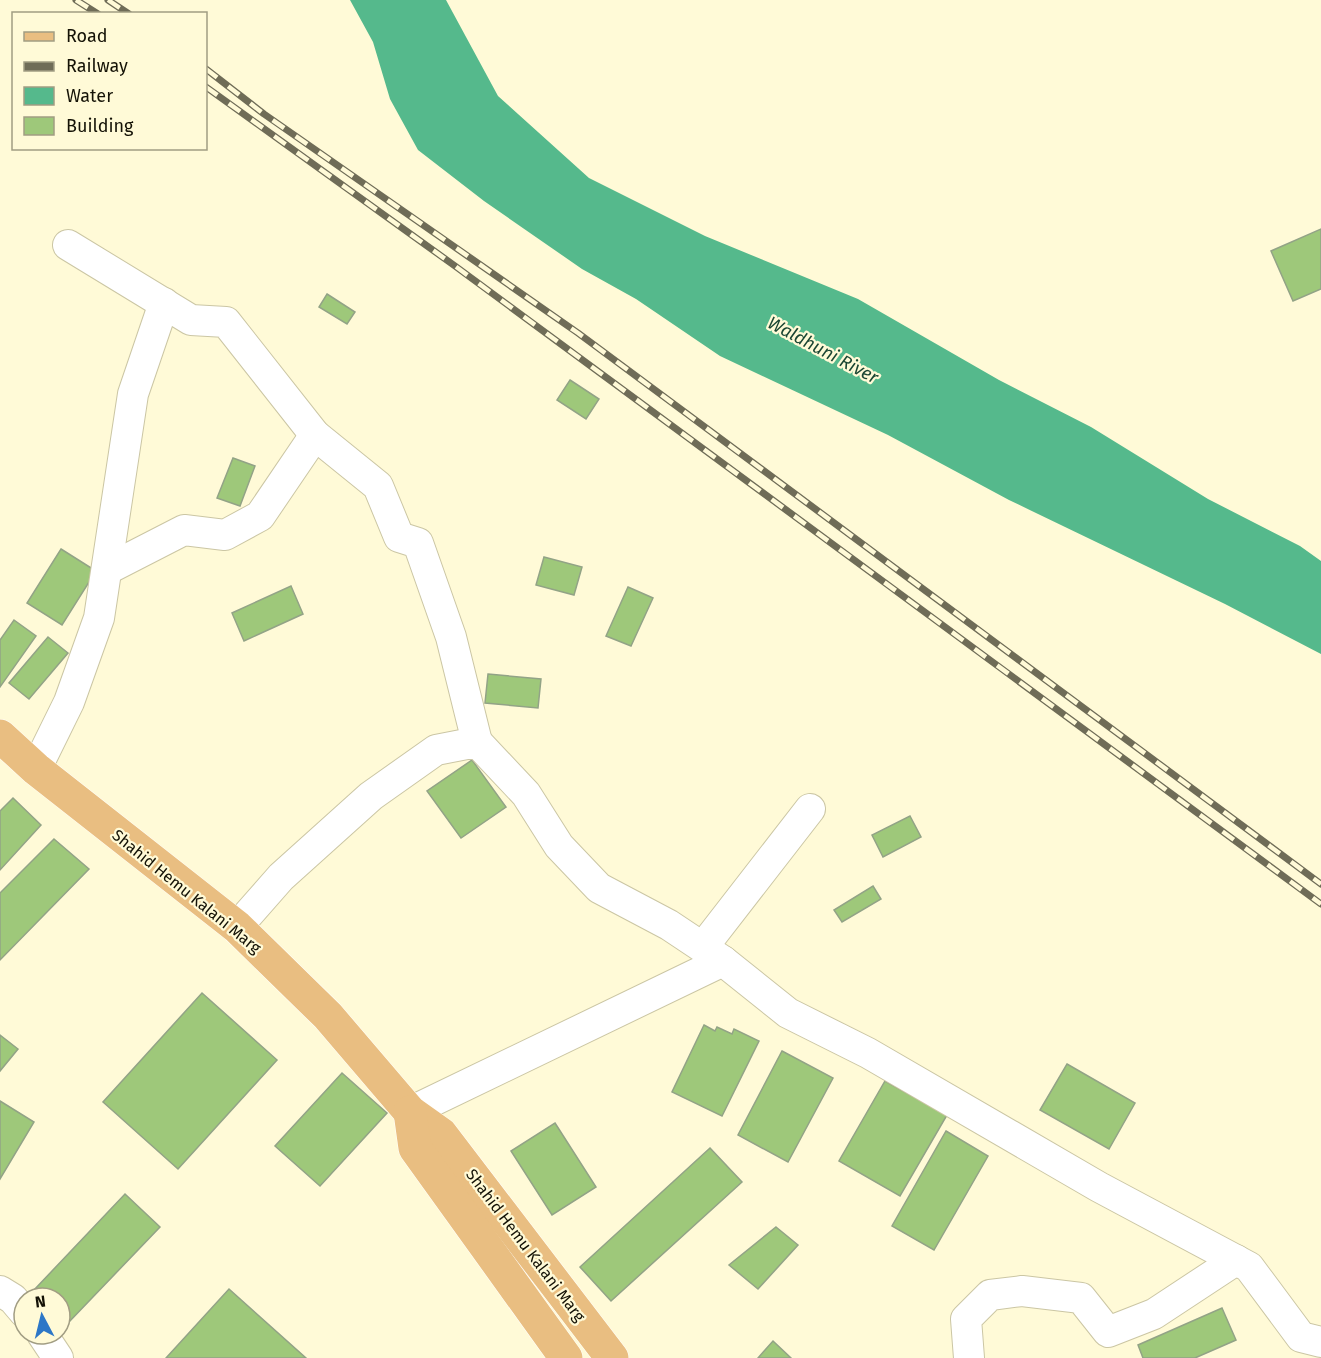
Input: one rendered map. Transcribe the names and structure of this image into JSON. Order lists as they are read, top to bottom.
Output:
{
  "streets": {
    "main road": ["Shahid Hemu Kalani Marg"]
  },
  "water": ["Waldhuni River"],
  "legend": [
    "Road",
    "Railway",
    "Water",
    "Building"
  ],
  "north": "top"
}
